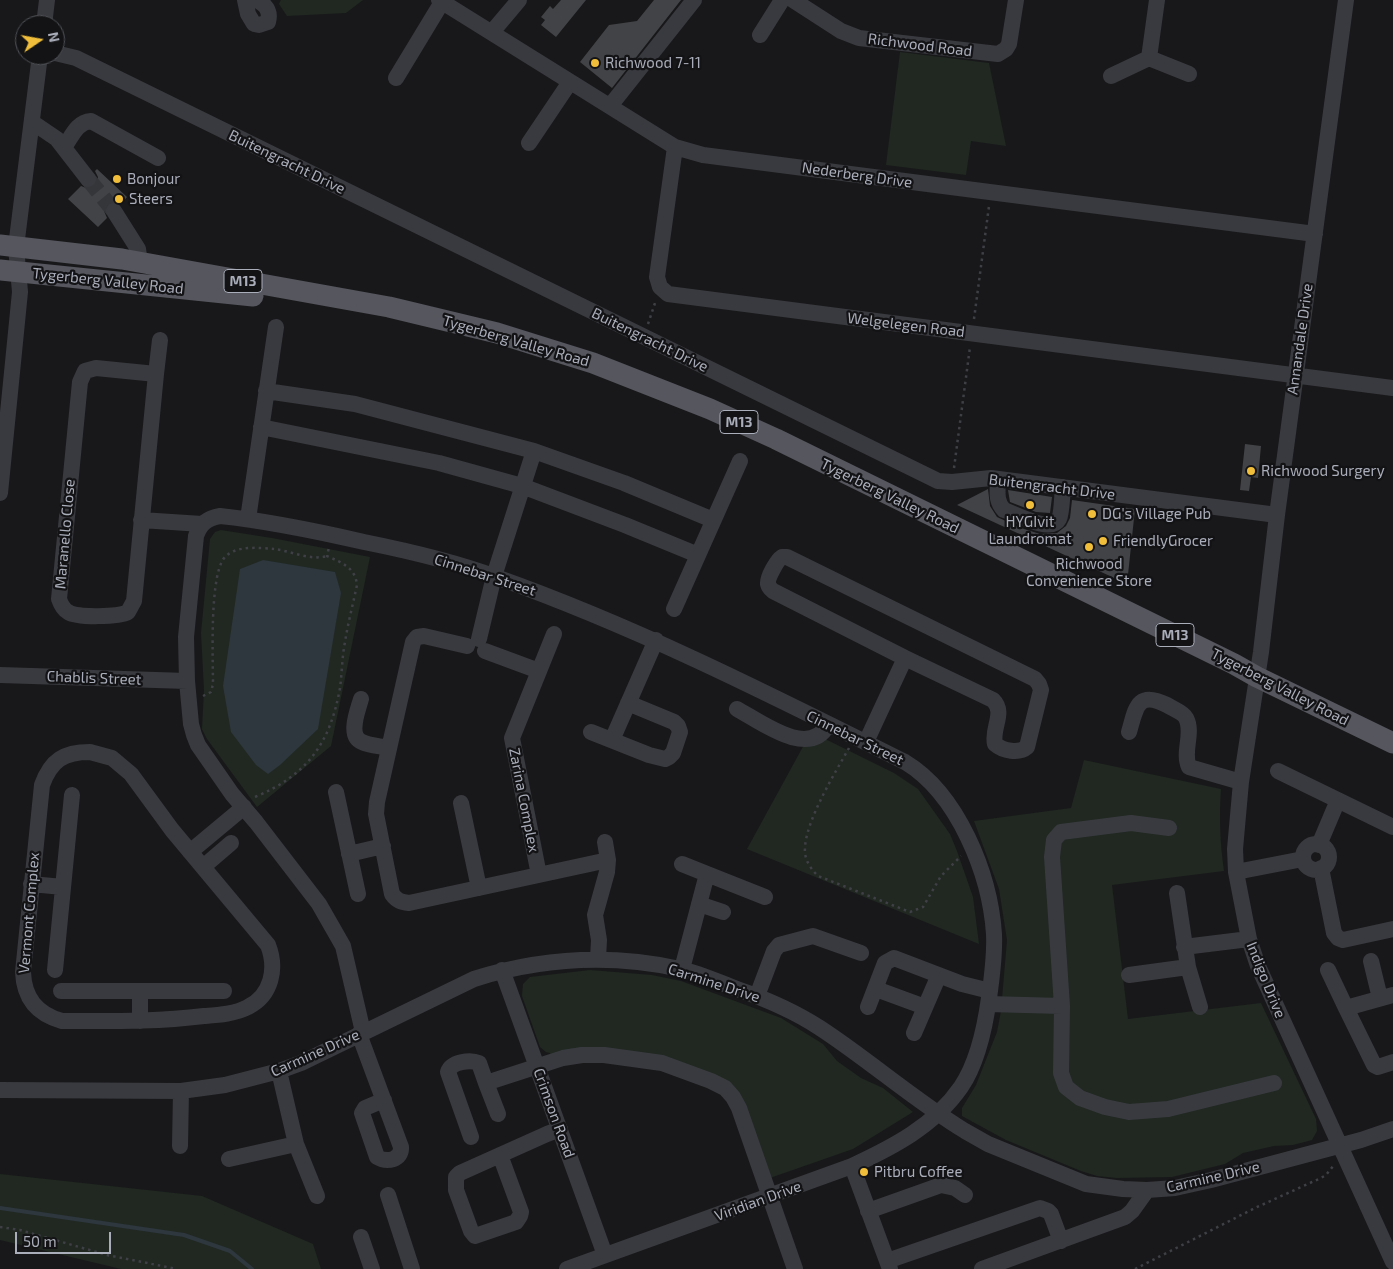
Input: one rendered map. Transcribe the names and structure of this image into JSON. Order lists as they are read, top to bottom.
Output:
{
  "streets": {
    "main road": ["Tygerberg Valley Road", "M13"],
    "street": [
      "Richwood Road",
      "Buitengracht Drive",
      "Nederberg Drive",
      "Welgelegen Road",
      "Annandale Drive",
      "Maranello Close",
      "Cinnebar Street",
      "Chablis Street",
      "Zarina Complex",
      "Vermont Complex",
      "Indigo Drive",
      "Carmine Drive",
      "Crimson Road",
      "Viridian Drive"
    ]
  },
  "crossings": [
    ["Buitengracht Drive", "Annandale Drive"],
    ["Nederberg Drive", "Annandale Drive"],
    ["Tygerberg Valley Road", "Annandale Drive"],
    ["Tygerberg Valley Road", "Indigo Drive"],
    ["Welgelegen Road", "Annandale Drive"],
    ["Annandale Drive", "Indigo Drive"],
    ["Cinnebar Street", "Carmine Drive"],
    ["Cinnebar Street", "Viridian Drive"],
    ["Indigo Drive", "Carmine Drive"],
    ["Carmine Drive", "Crimson Road"],
    ["Carmine Drive", "Viridian Drive"],
    ["Crimson Road", "Viridian Drive"]
  ],
  "places": [
    "Richwood 7-11",
    "Bonjour",
    "Steers",
    "Richwood Surgery",
    "HYGIvit Laundromat",
    "DG's Village Pub",
    "FriendlyGrocer",
    "Richwood Convenience Store",
    "Pitbru Coffee"
  ],
  "scale_bar": "50 m",
  "north": "right"
}
